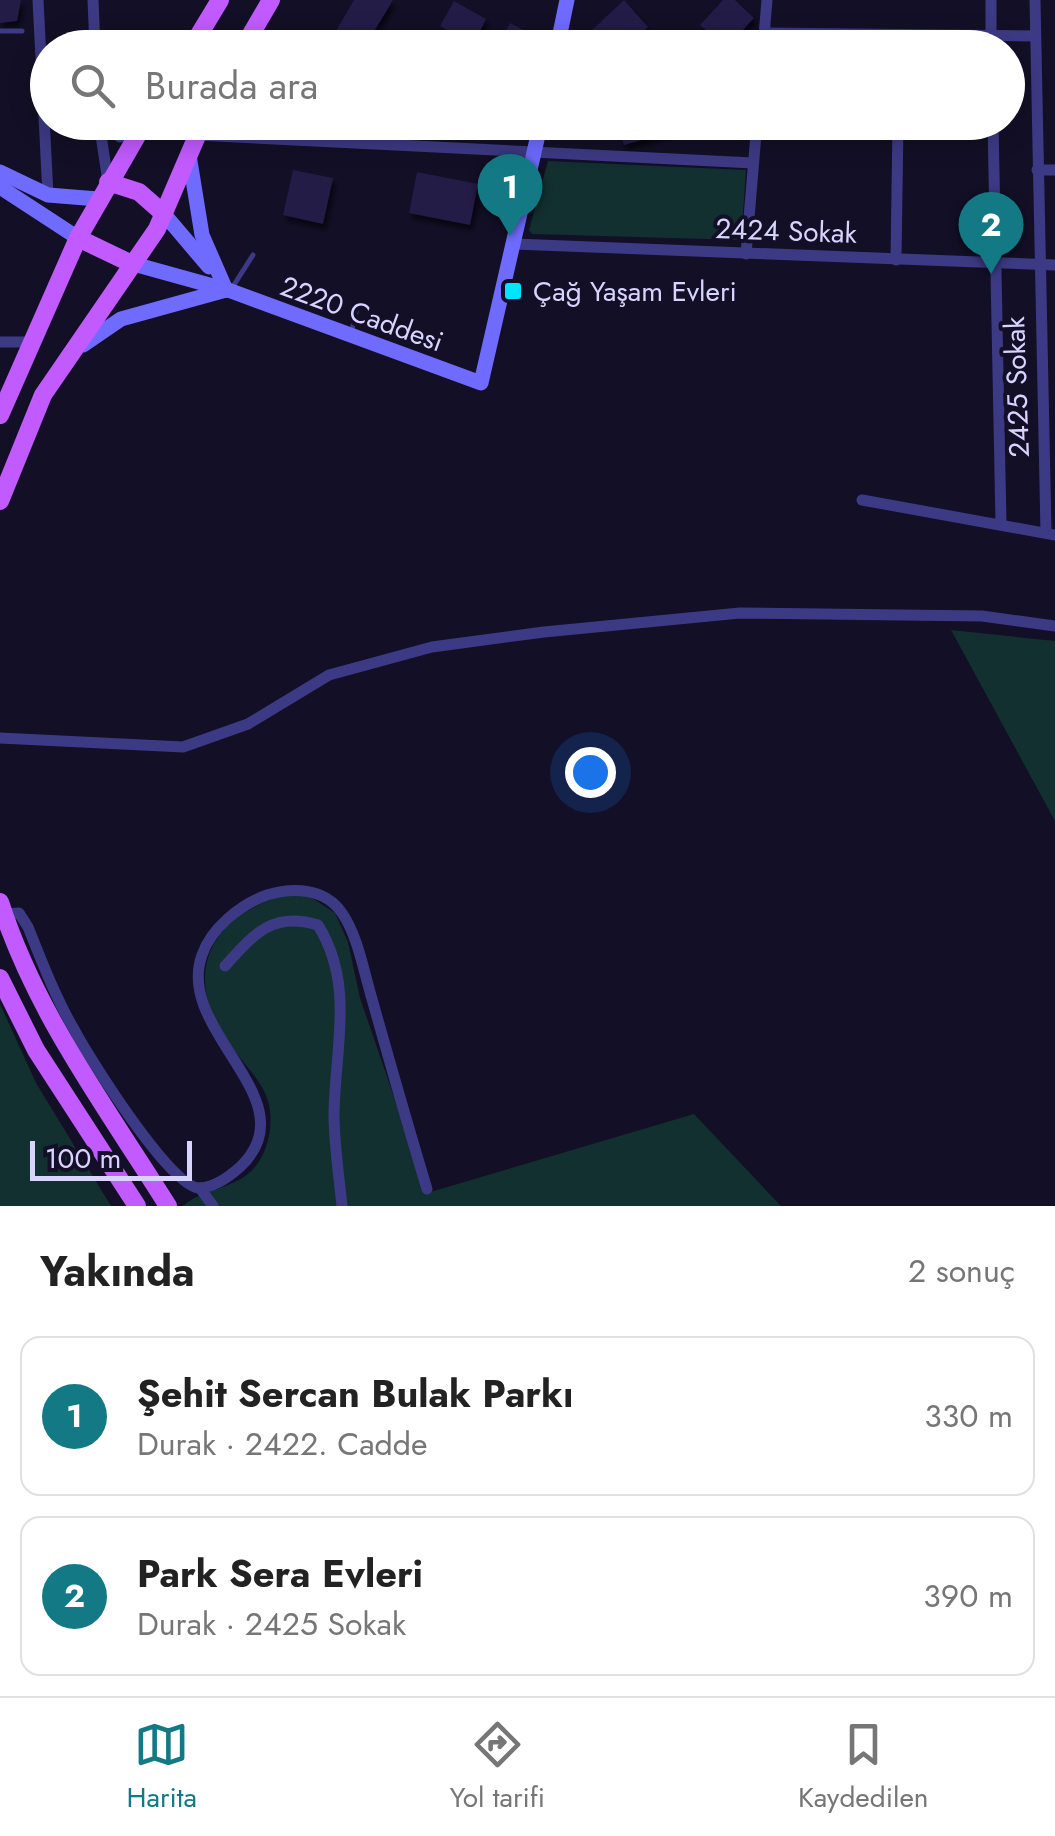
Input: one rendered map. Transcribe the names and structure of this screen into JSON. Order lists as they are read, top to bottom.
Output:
{
  "streets": {
    "street": ["2424 Sokak", "2220 Caddesi", "2425 Sokak"]
  },
  "crossings": [
    ["2424 Sokak", "2220 Caddesi"],
    ["2424 Sokak", "2425 Sokak"]
  ],
  "places": {
    "transit": ["Çağ Yaşam Evleri"]
  },
  "scale_bar": "100 m",
  "page": {
    "search": "Burada ara",
    "pins": ["1", "2"],
    "scale": "100 m",
    "heading": ["Yakında", "2 sonuç"],
    "list": [
      {
        "mark": "1",
        "name": "Şehit Sercan Bulak Parkı",
        "note": "Durak · 2422. Cadde",
        "value": "330 m"
      },
      {
        "mark": "2",
        "name": "Park Sera Evleri",
        "note": "Durak · 2425 Sokak",
        "value": "390 m"
      }
    ],
    "nav": ["Harita", "Yol tarifi", "Kaydedilen"]
  }
}
